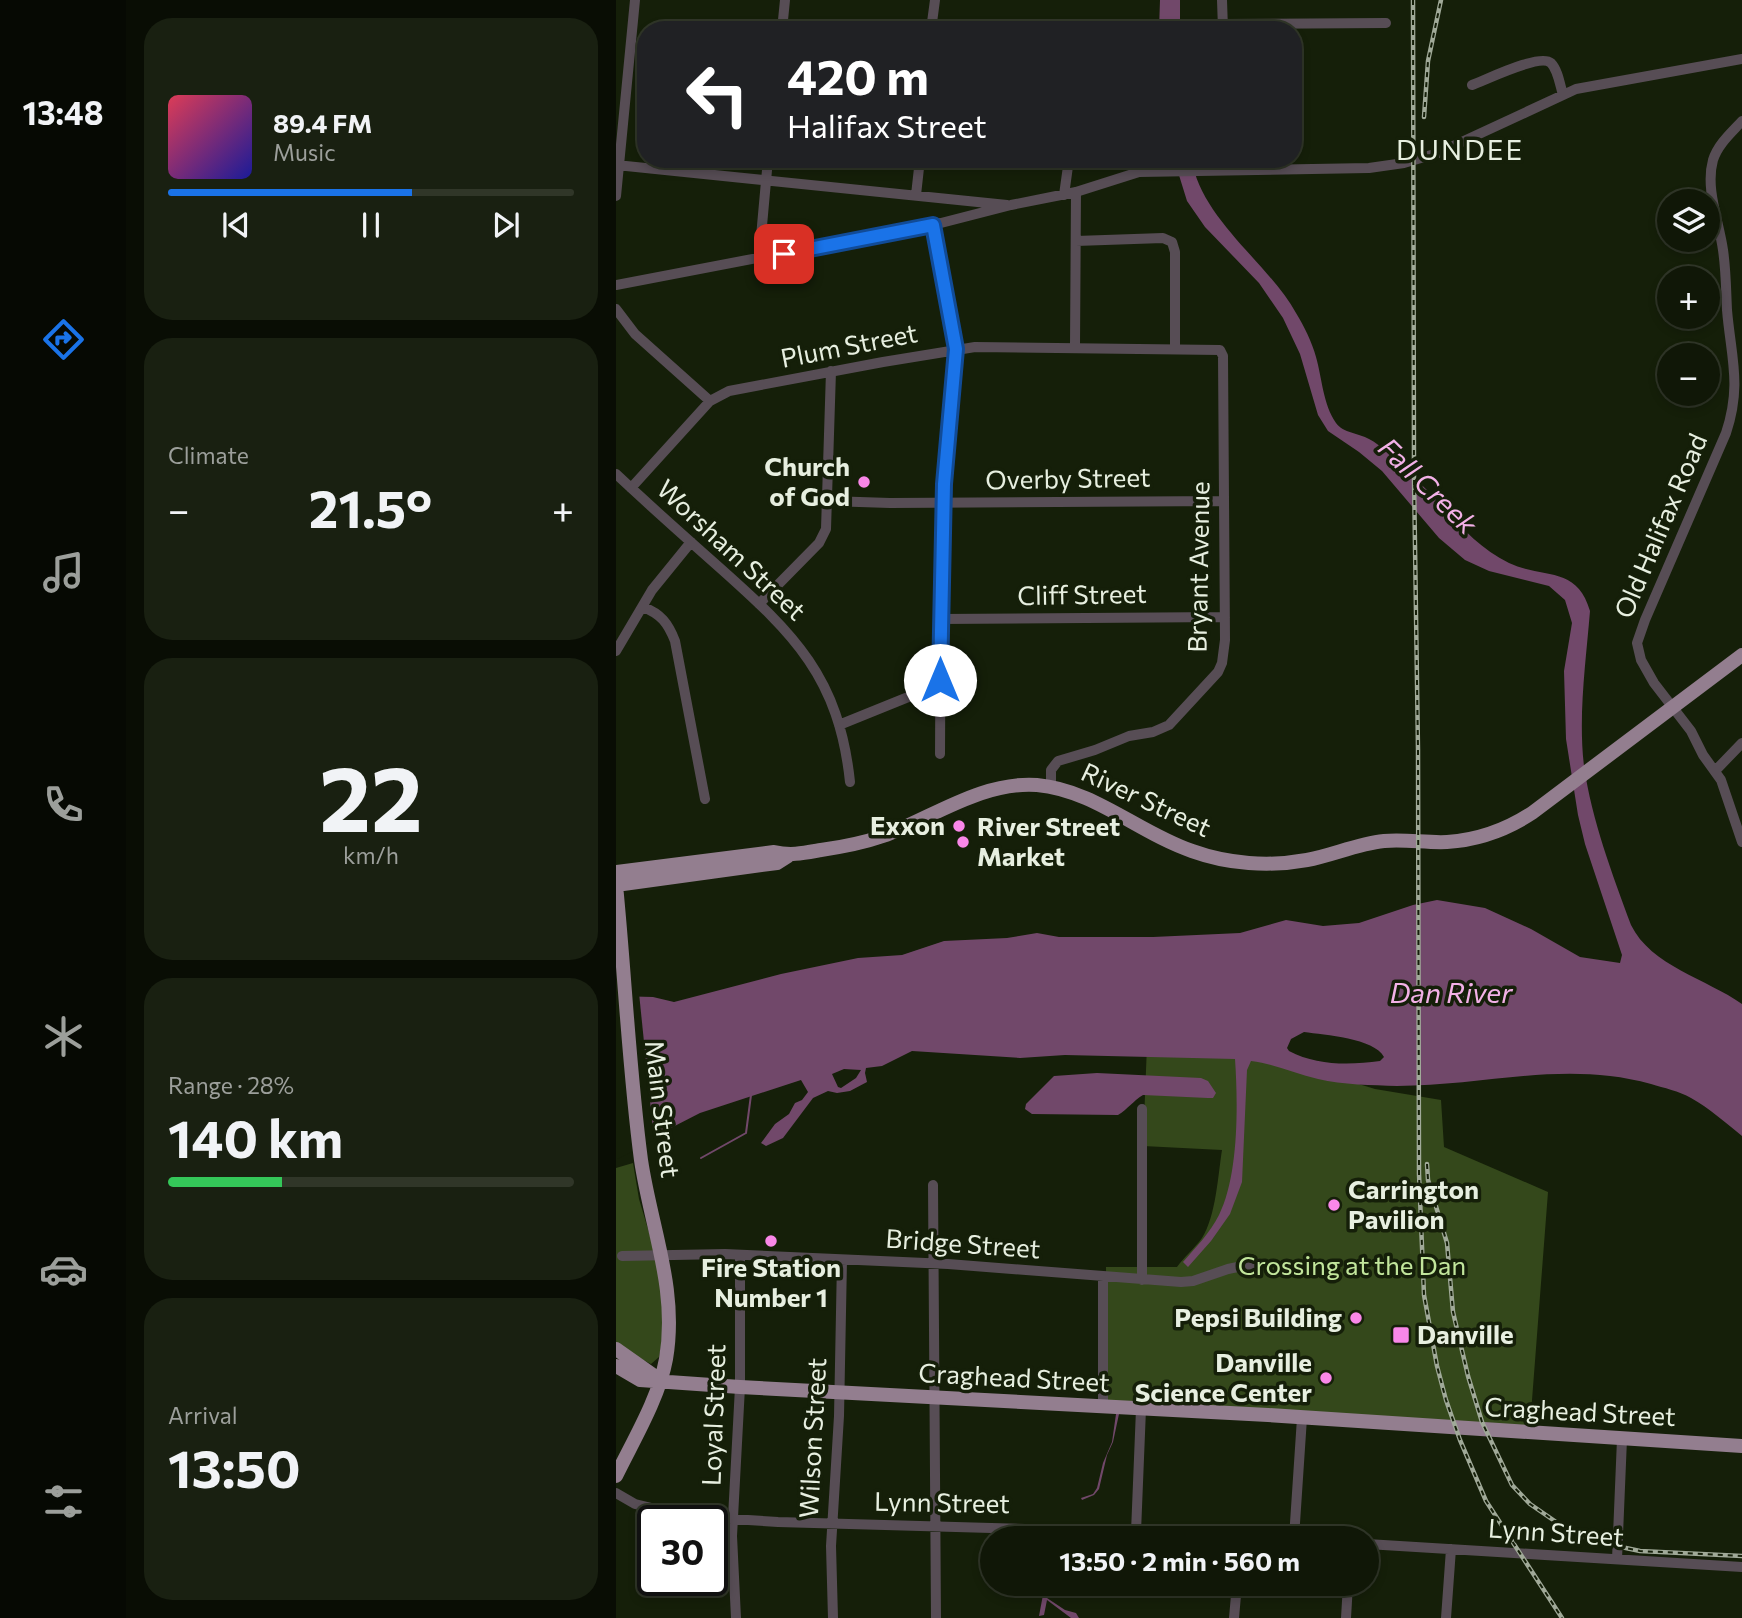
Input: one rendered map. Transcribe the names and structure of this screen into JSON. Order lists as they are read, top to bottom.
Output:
{
  "streets": {
    "main road": ["River Street", "Main Street", "Craghead Street"],
    "street": [
      "Plum Street",
      "Overby Street",
      "Old Halifax Road",
      "Worsham Street",
      "Bryant Avenue",
      "Cliff Street",
      "Bridge Street",
      "Loyal Street",
      "Wilson Street",
      "Lynn Street"
    ]
  },
  "crossings": [
    ["Plum Street", "Worsham Street"],
    ["Plum Street", "Bryant Avenue"],
    ["Overby Street", "Bryant Avenue"],
    ["Old Halifax Road", "River Street"],
    ["Bryant Avenue", "Cliff Street"],
    ["Bryant Avenue", "River Street"],
    ["River Street", "Main Street"],
    ["Main Street", "Bridge Street"],
    ["Main Street", "Craghead Street"],
    ["Bridge Street", "Loyal Street"],
    ["Bridge Street", "Wilson Street"],
    ["Craghead Street", "Loyal Street"],
    ["Craghead Street", "Wilson Street"],
    ["Loyal Street", "Lynn Street"],
    ["Wilson Street", "Lynn Street"]
  ],
  "districts": ["DUNDEE"],
  "water": ["Fall Creek", "Dan River"],
  "parks": ["Crossing at the Dan"],
  "places": {
    "other": [
      "Church of God",
      "Exxon",
      "River Street Market",
      "Carrington Pavilion",
      "Fire Station Number 1",
      "Pepsi Building",
      "Danville Science Center"
    ],
    "transit": ["Danville"]
  },
  "page": {
    "tabs": "13:48",
    "turn": ["420 m", "Halifax Street"],
    "song": ["89.4 FM", "Music"],
    "map_buttons": ["+", "−"],
    "tile": [
      "Climate",
      ["22", "km/h"],
      ["Range · 28%", "140 km"],
      ["Arrival", "13:50"]
    ],
    "heat": ["−", "21.5°", "+"],
    "limit": "30",
    "trip": "13:50 · 2 min · 560 m"
  }
}
